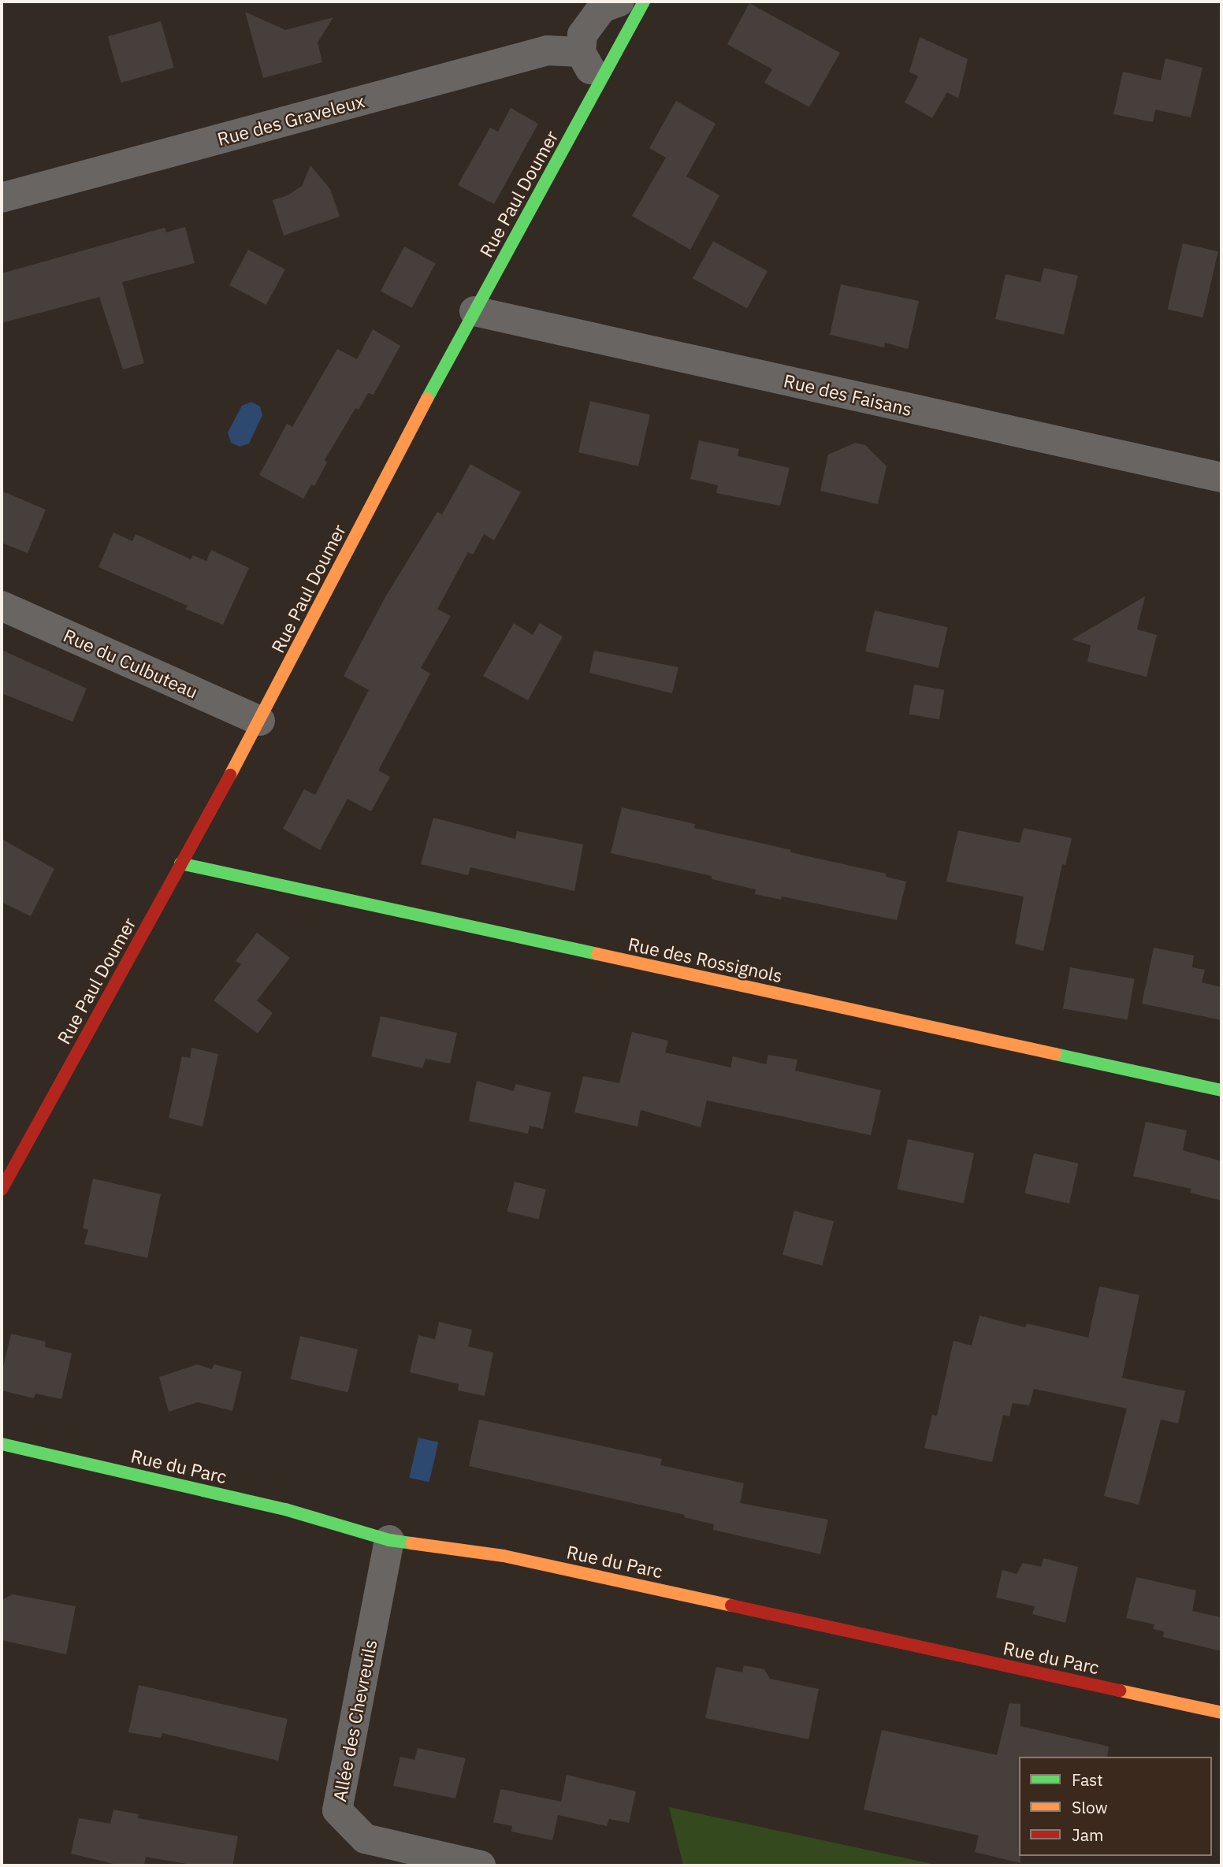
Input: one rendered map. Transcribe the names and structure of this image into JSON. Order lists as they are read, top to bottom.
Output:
{
  "streets": {
    "street": [
      "Rue des Graveleux",
      "Rue Paul Doumer",
      "Rue des Faisans",
      "Rue du Culbuteau",
      "Rue des Rossignols",
      "Rue du Parc",
      "Allée des Chevreuils"
    ]
  },
  "crossings": [
    ["Rue Paul Doumer", "Rue des Faisans"],
    ["Rue Paul Doumer", "Rue du Culbuteau"],
    ["Rue Paul Doumer", "Rue des Rossignols"],
    ["Rue du Parc", "Allée des Chevreuils"]
  ],
  "legend": ["Fast", "Slow", "Jam"]
}
